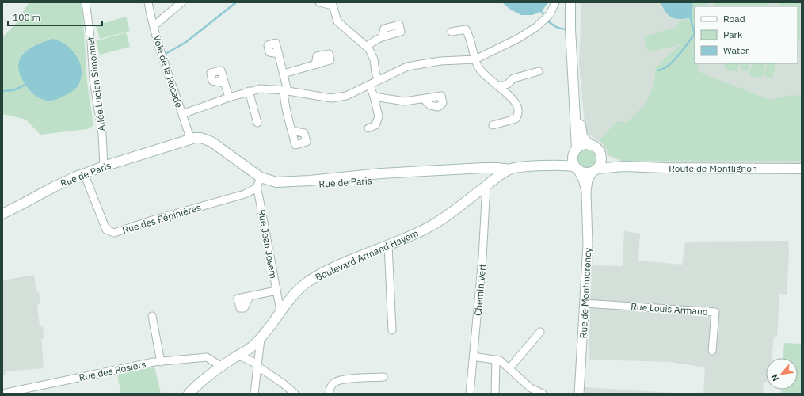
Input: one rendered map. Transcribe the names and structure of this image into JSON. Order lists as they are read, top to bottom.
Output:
{
  "streets": {
    "main road": ["Route de Montlignon", "Rue de Paris", "Boulevard Armand Hayem"],
    "street": [
      "Voie de la Rocade",
      "Allée Lucien Simonnet",
      "Rue des Pépinières",
      "Rue Jean Josem",
      "Chemin Vert",
      "Rue de Montmorency",
      "Rue Louis Armand",
      "Rue des Rosiers"
    ]
  },
  "crossings": [
    ["Allée Lucien Simonnet", "Rue de Paris"],
    ["Route de Montlignon", "Rue de Paris"],
    ["Route de Montlignon", "Rue de Montmorency"],
    ["Rue de Paris", "Rue des Pépinières"],
    ["Rue de Paris", "Rue Jean Josem"],
    ["Rue de Paris", "Boulevard Armand Hayem"],
    ["Rue de Paris", "Rue de Montmorency"],
    ["Rue des Pépinières", "Rue Jean Josem"],
    ["Rue Jean Josem", "Boulevard Armand Hayem"],
    ["Boulevard Armand Hayem", "Chemin Vert"],
    ["Boulevard Armand Hayem", "Rue des Rosiers"],
    ["Rue de Montmorency", "Rue Louis Armand"]
  ],
  "legend": ["Road", "Park", "Water"],
  "scale_bar": "100 m",
  "north": "bottom left"
}
